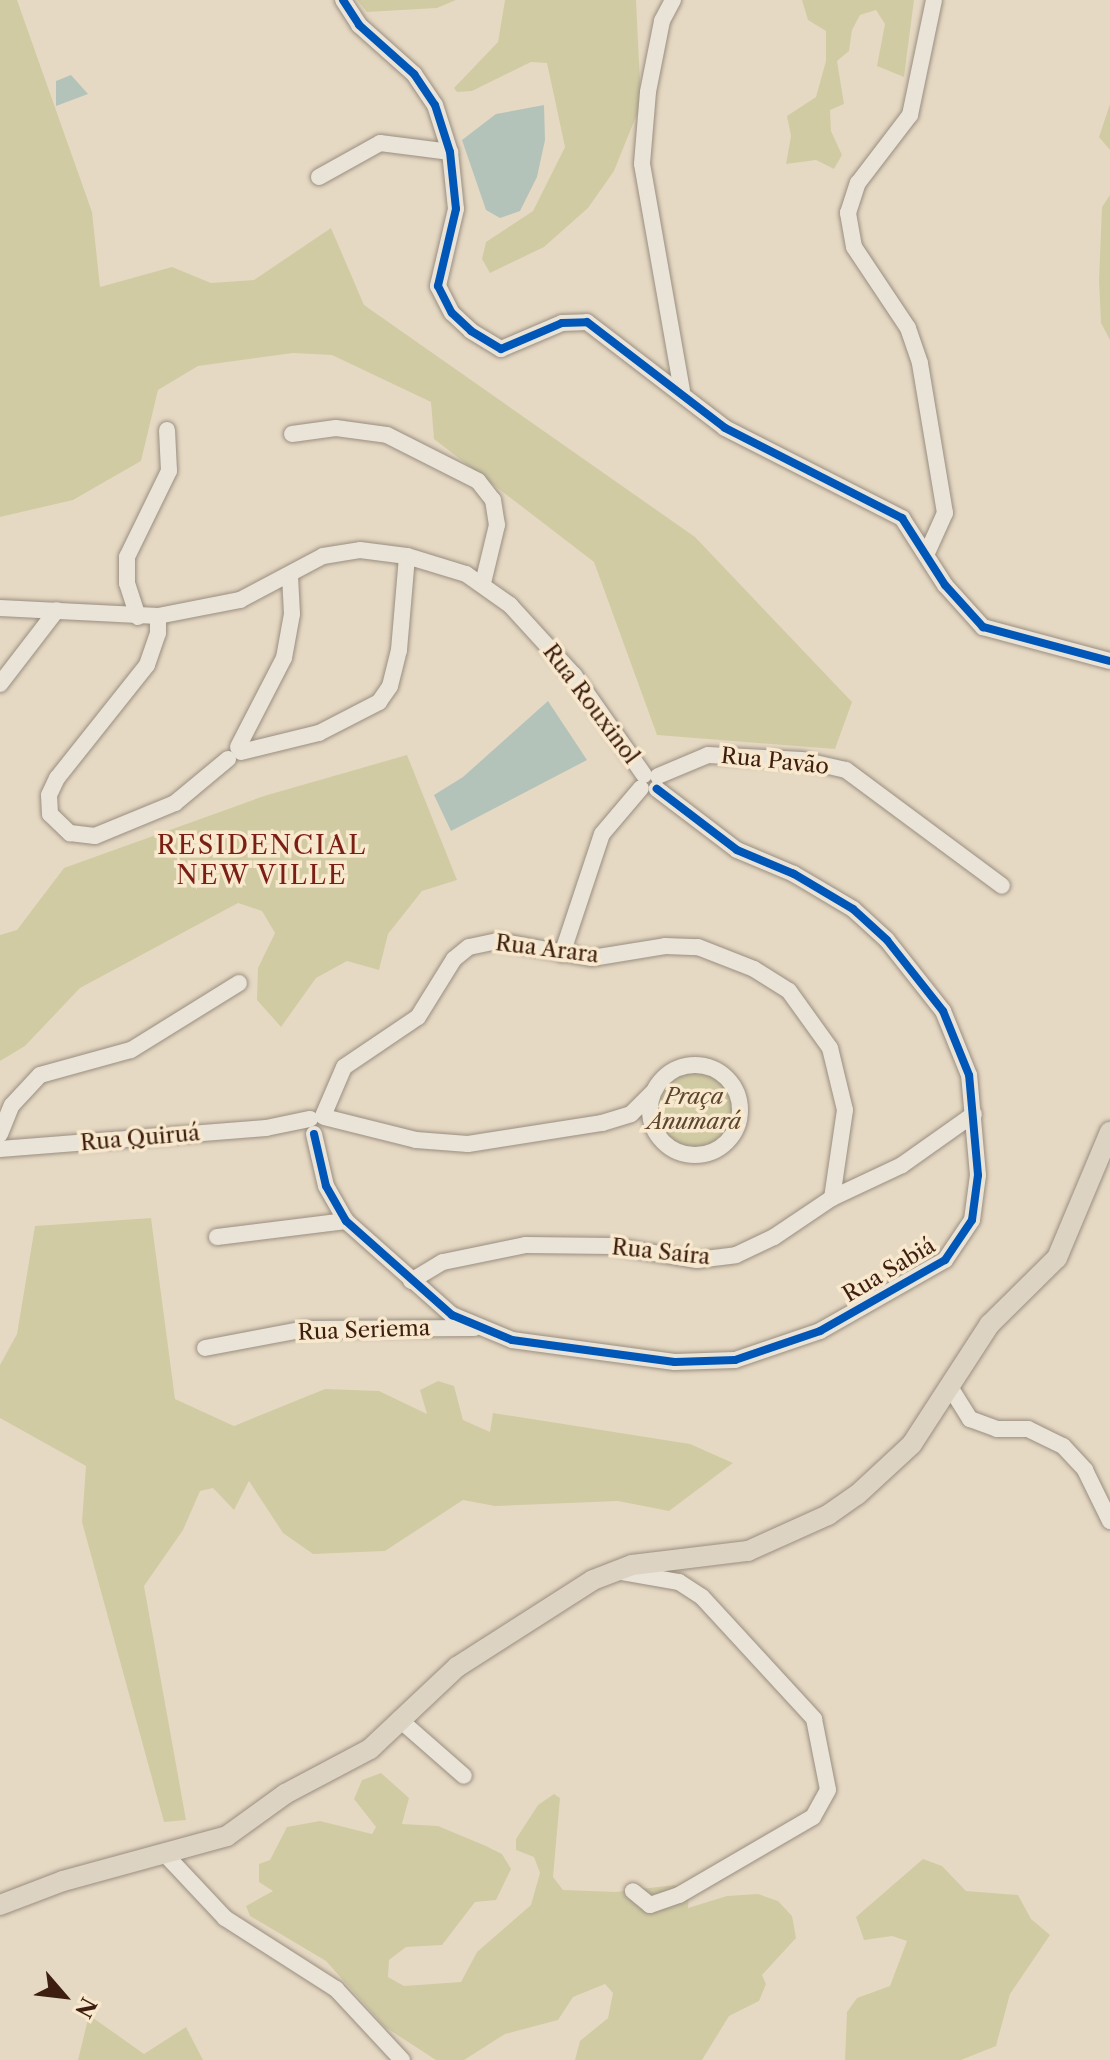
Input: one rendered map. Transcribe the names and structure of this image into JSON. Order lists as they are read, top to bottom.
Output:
{
  "streets": {
    "street": [
      "Rua Rouxinol",
      "Rua Pavão",
      "Rua Arara",
      "Rua Quiruá",
      "Rua Saíra",
      "Rua Sabiá",
      "Rua Seriema"
    ]
  },
  "crossings": [
    ["Rua Rouxinol", "Rua Pavão"],
    ["Rua Rouxinol", "Rua Sabiá"],
    ["Rua Pavão", "Rua Arara"],
    ["Rua Pavão", "Rua Sabiá"],
    ["Rua Arara", "Rua Quiruá"],
    ["Rua Arara", "Rua Saíra"],
    ["Rua Arara", "Rua Sabiá"],
    ["Rua Quiruá", "Rua Sabiá"],
    ["Rua Saíra", "Rua Sabiá"],
    ["Rua Sabiá", "Rua Seriema"]
  ],
  "districts": ["RESIDENCIAL NEW VILLE"],
  "parks": ["Praça Anumará"],
  "north": "bottom right"
}
